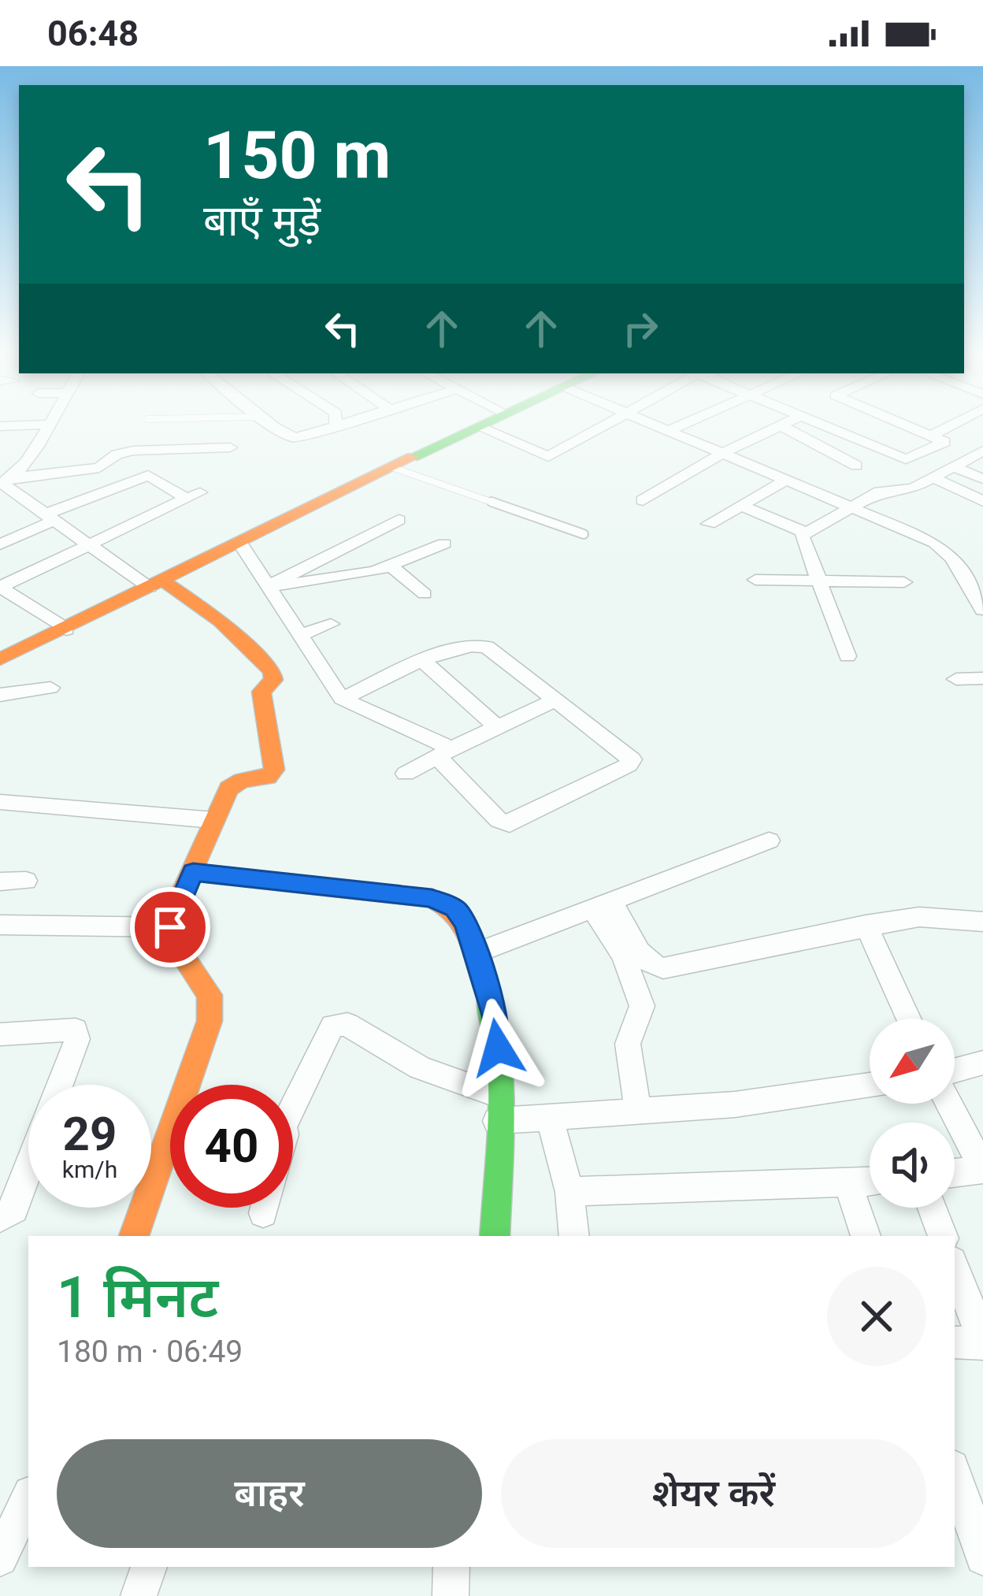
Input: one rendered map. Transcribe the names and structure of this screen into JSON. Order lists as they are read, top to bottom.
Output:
{
  "north": "bottom left",
  "page": {
    "status": "06:48",
    "turn": ["150 m", "बाएँ मुड़ें"],
    "speed": "29 km/h",
    "limit": "40",
    "heading": ["1 मिनट", "180 m · 06:49"],
    "buttons": ["बाहर", "शेयर करें"]
  }
}
